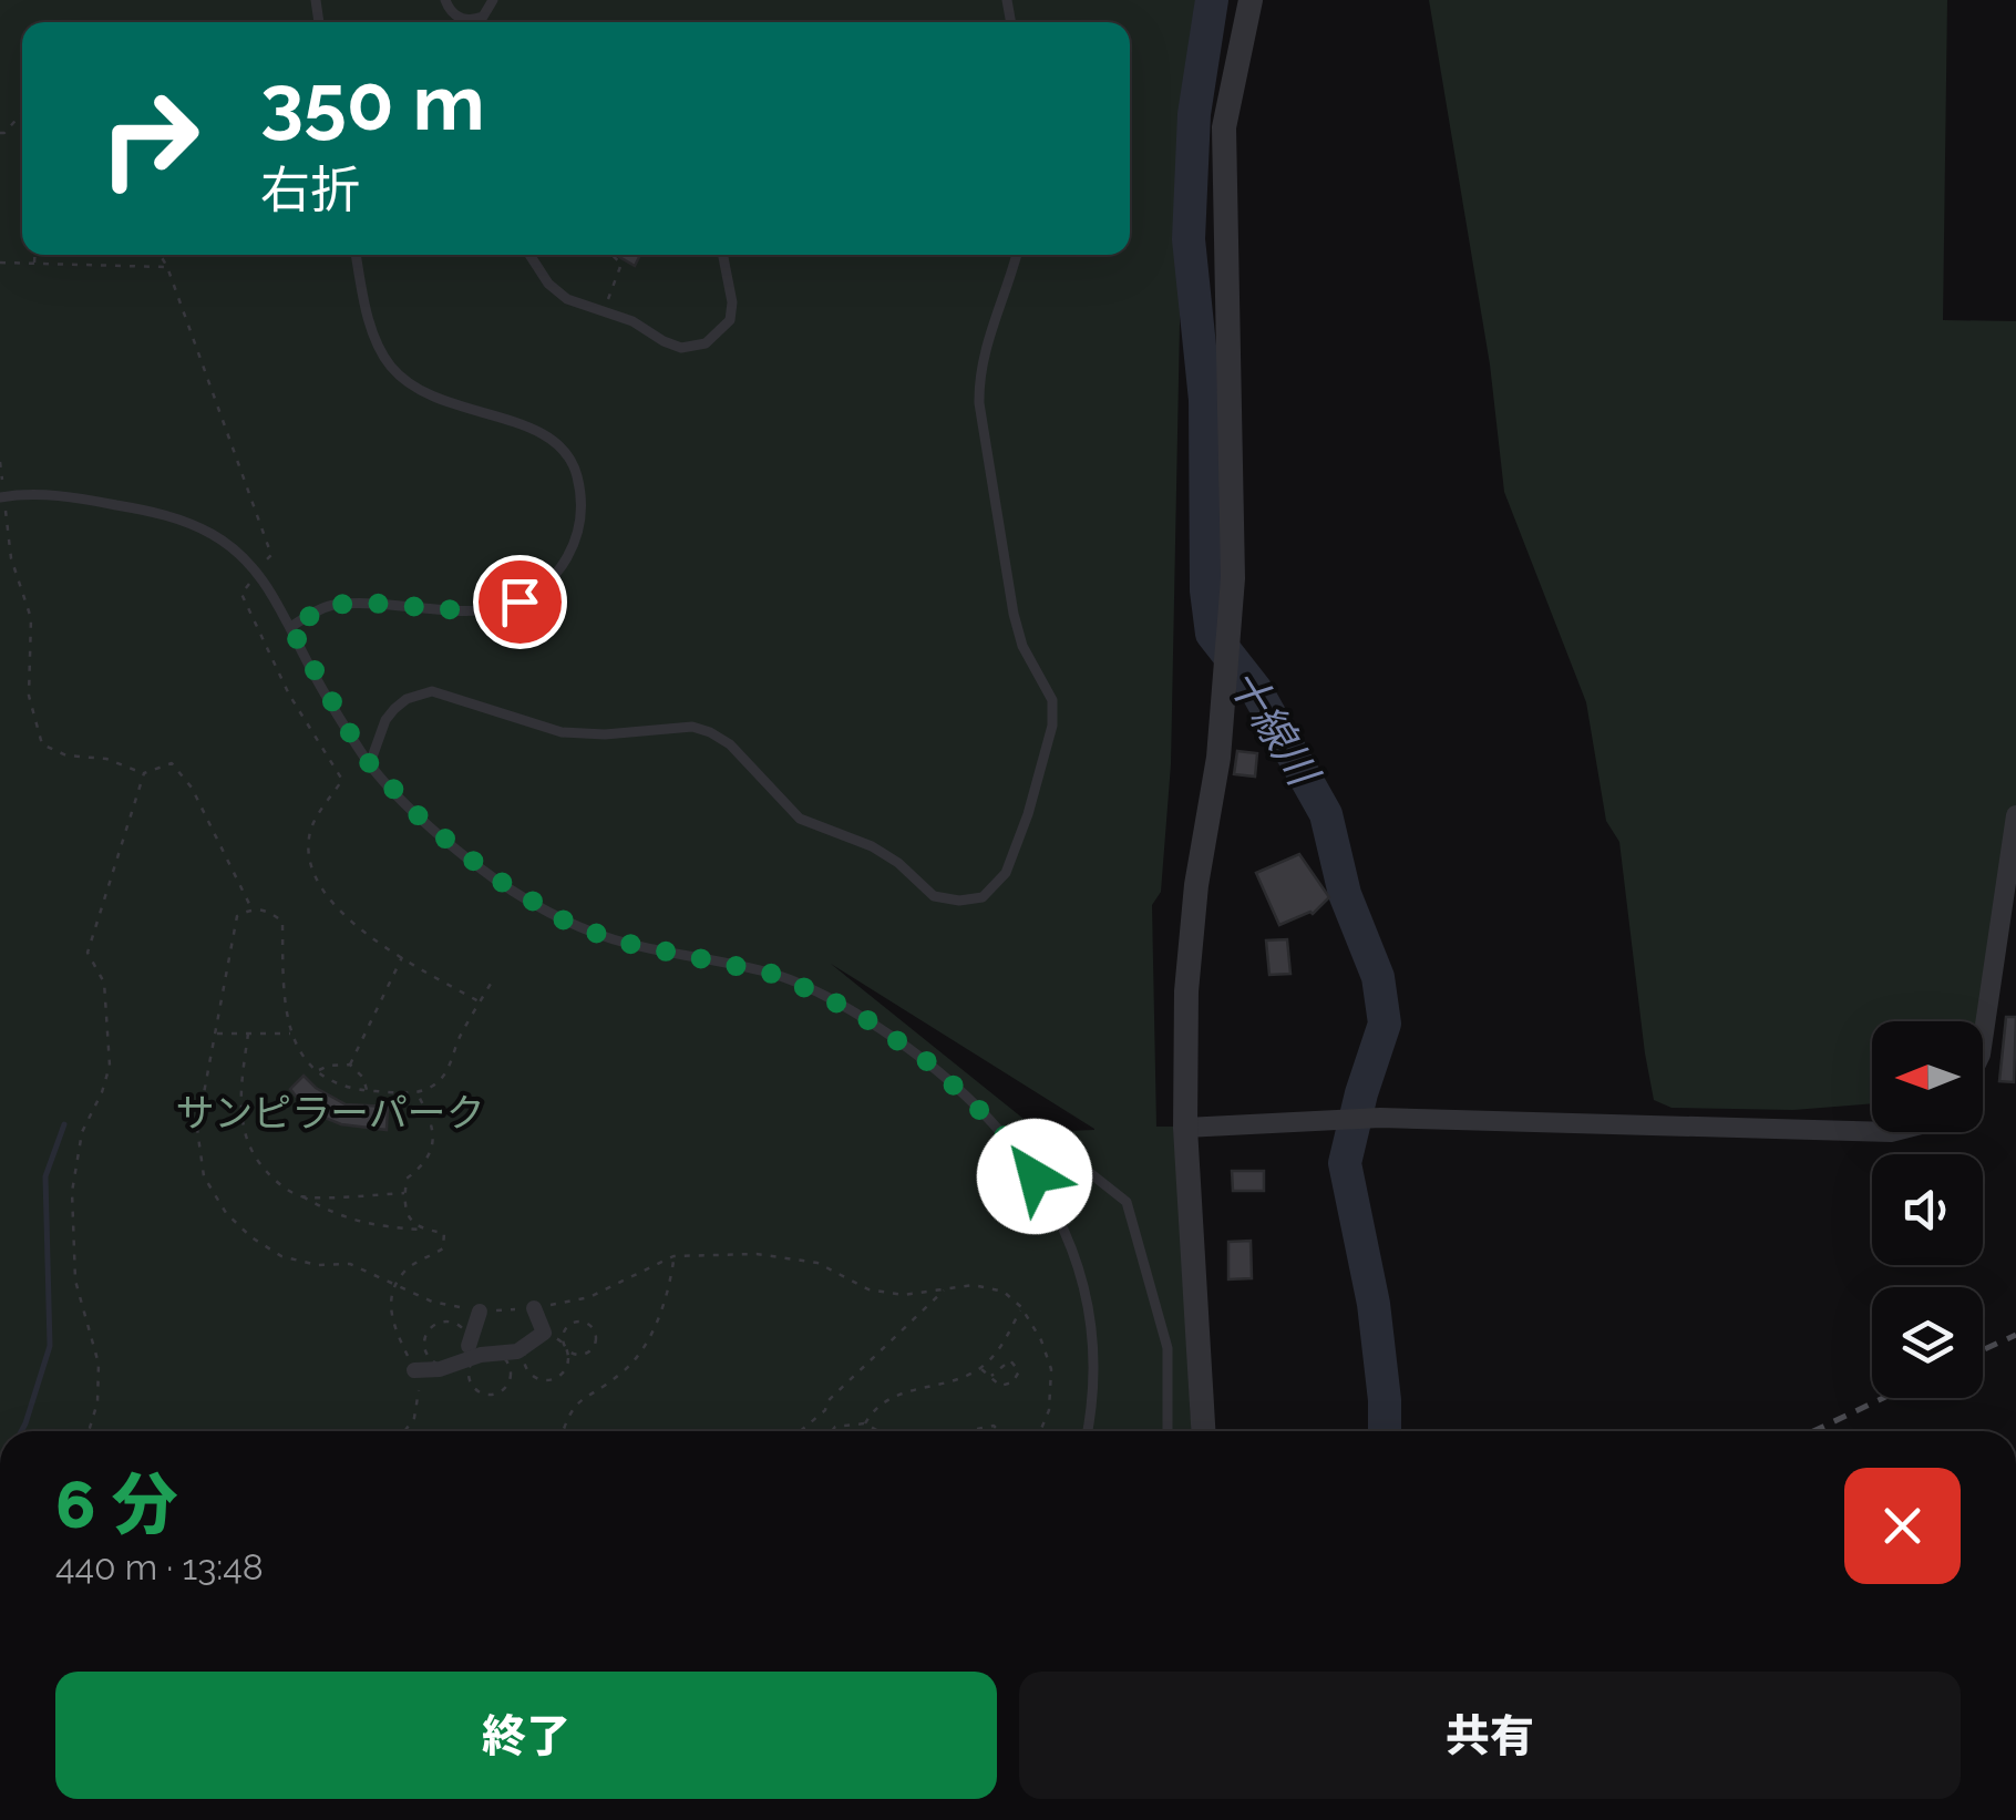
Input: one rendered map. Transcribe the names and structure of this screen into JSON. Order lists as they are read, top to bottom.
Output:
{
  "water": ["十線川"],
  "parks": ["サンピラーパーク"],
  "north": "left",
  "page": {
    "turn": ["350 m", "右折"],
    "heading": ["6 分", "440 m · 13:48"],
    "buttons": ["終了", "共有"]
  }
}
